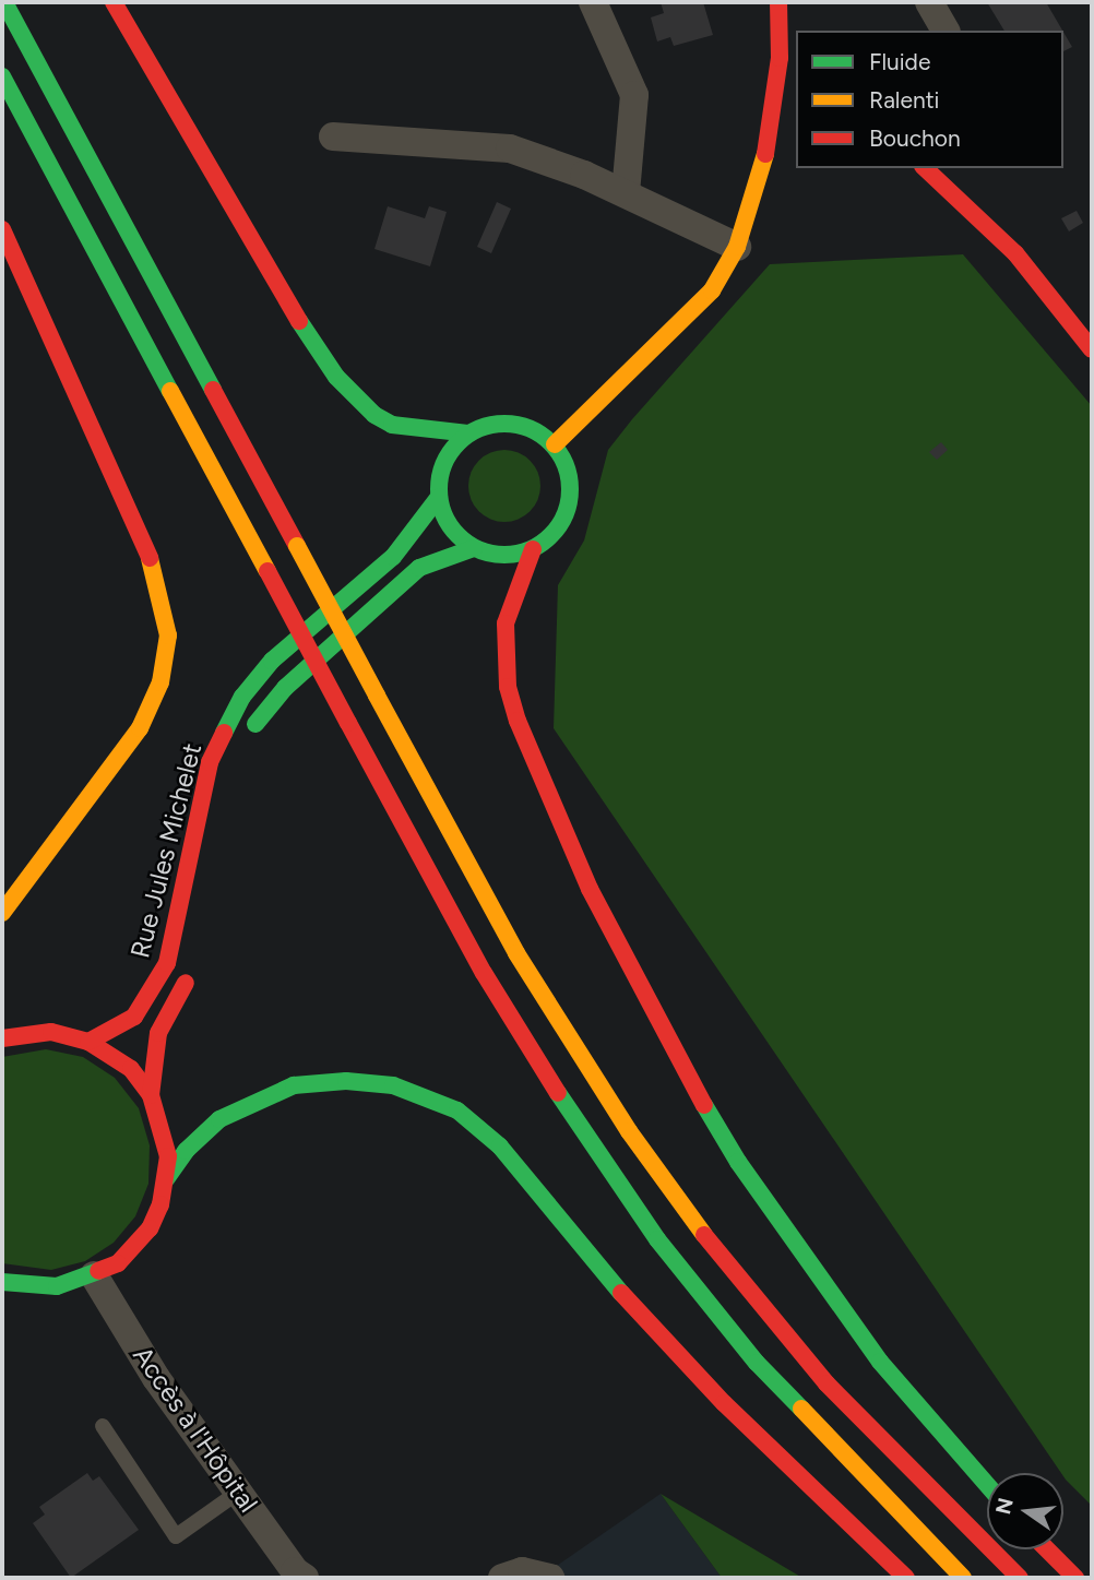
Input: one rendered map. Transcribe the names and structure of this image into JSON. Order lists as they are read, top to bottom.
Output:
{
  "streets": {
    "main road": ["Rue Jules Michelet"],
    "street": ["Accès à l'Hôpital"]
  },
  "legend": ["Fluide", "Ralenti", "Bouchon"],
  "north": "left"
}
